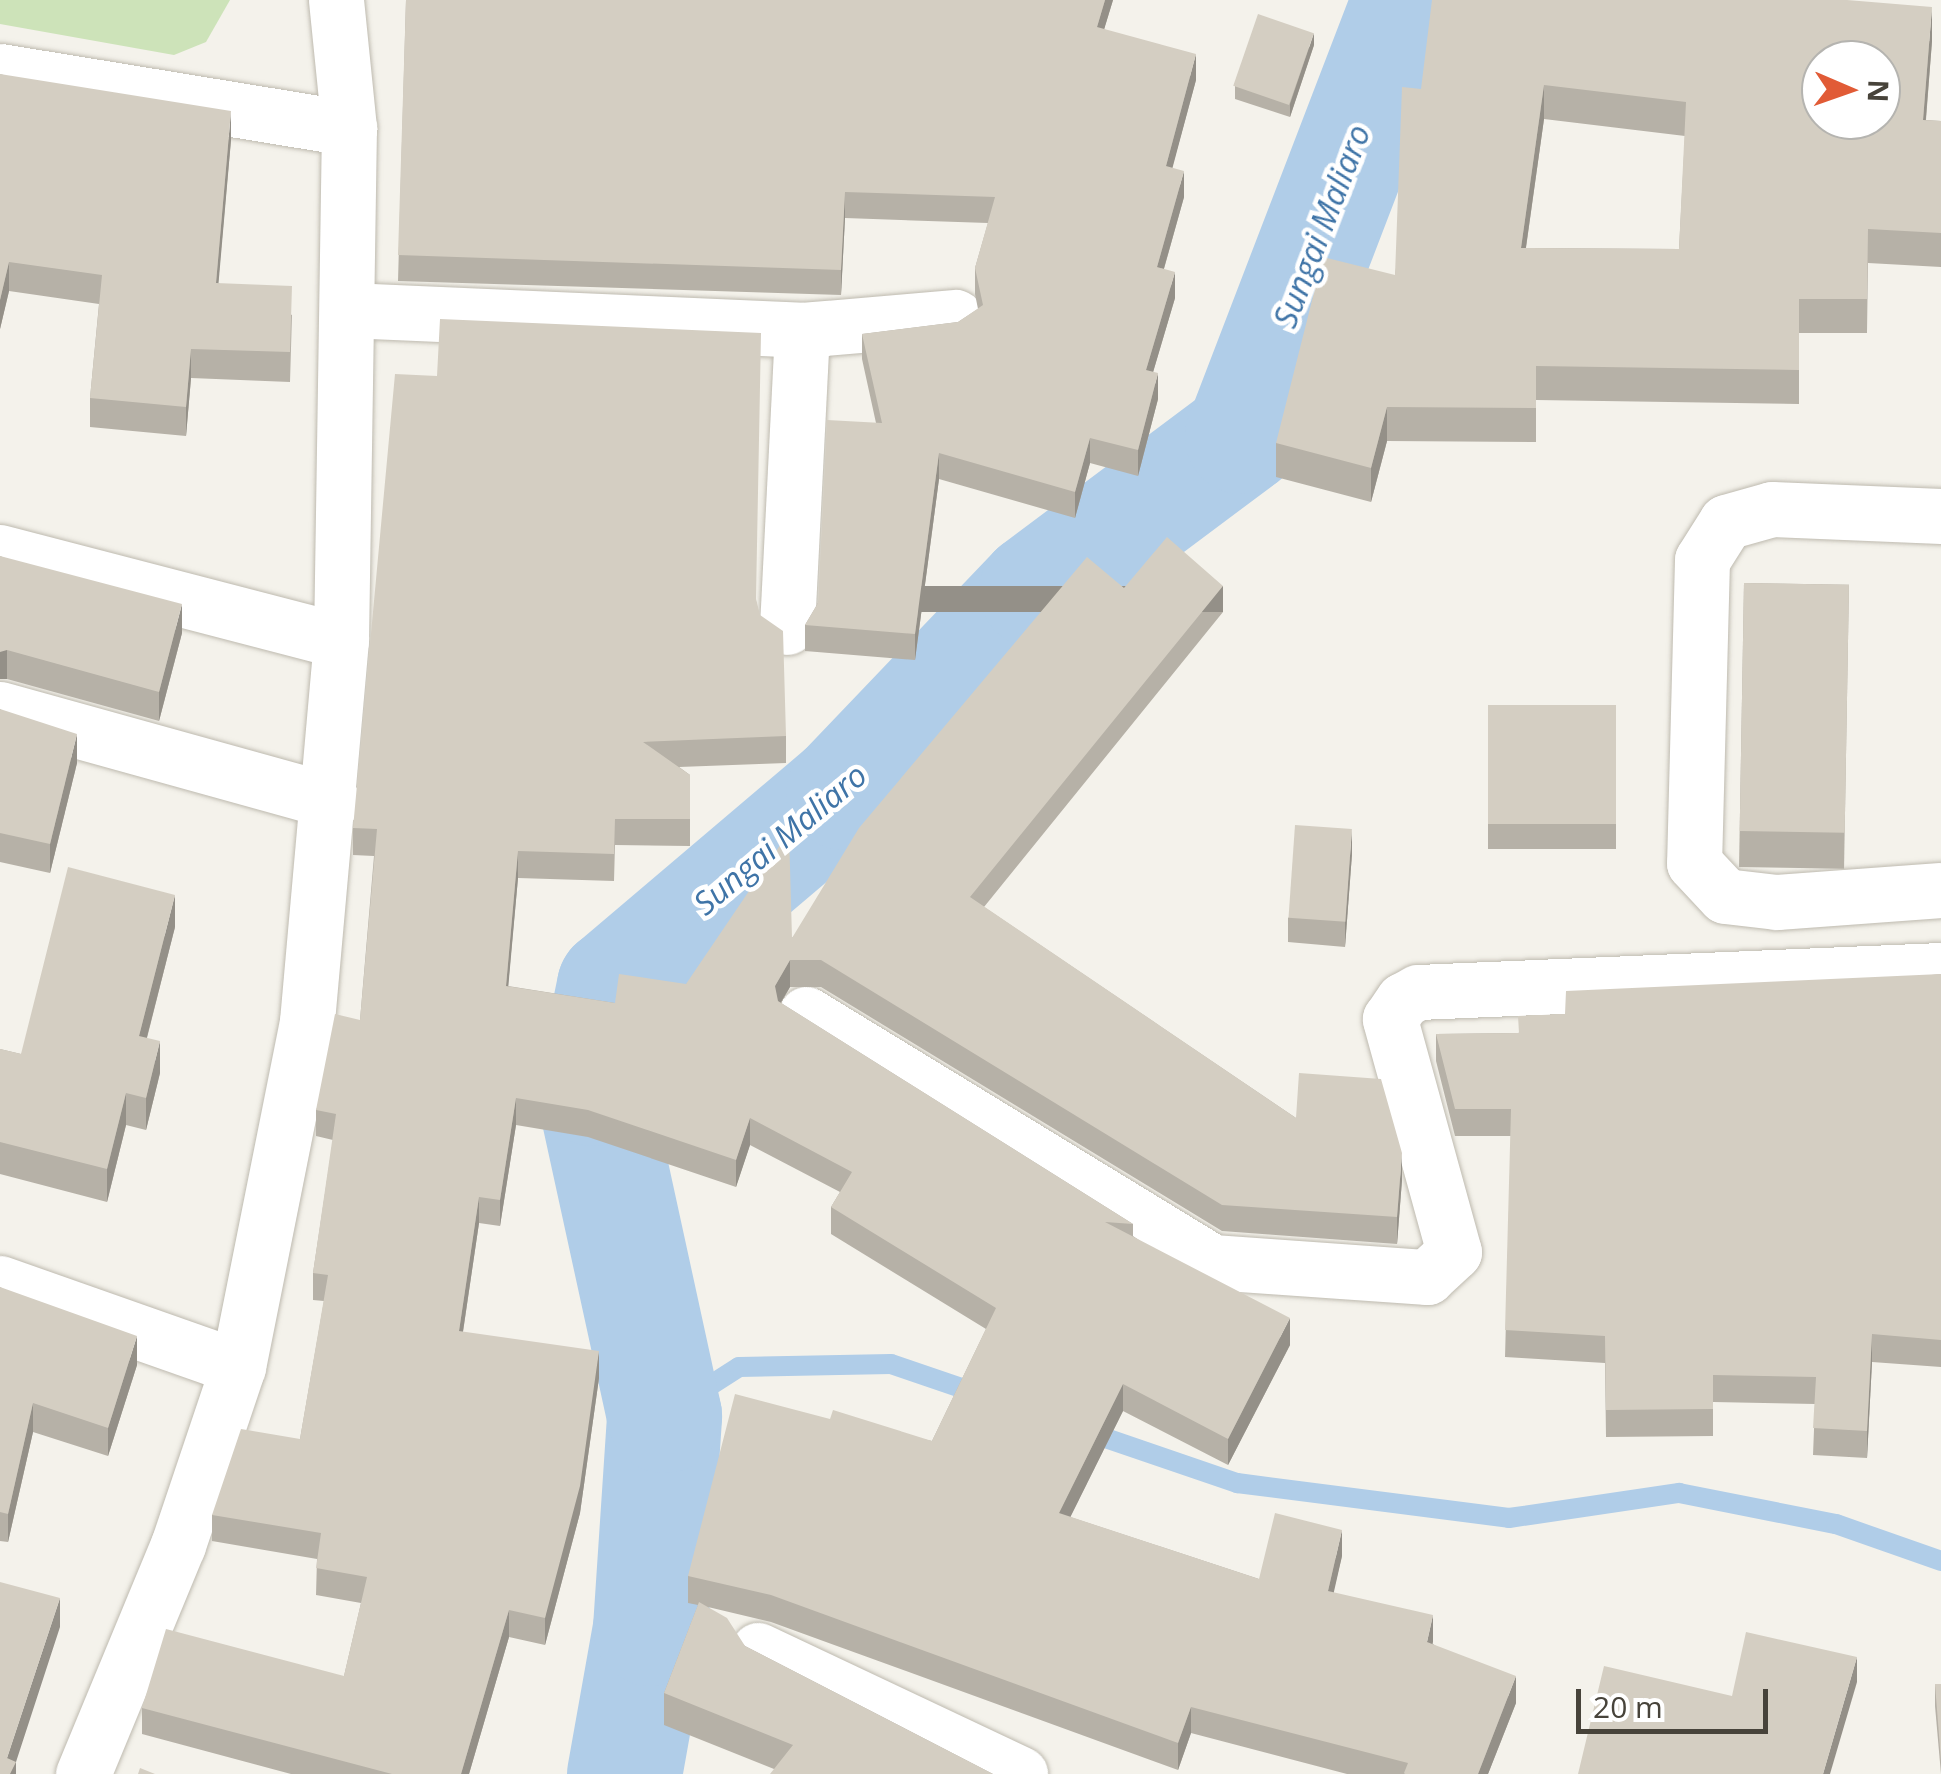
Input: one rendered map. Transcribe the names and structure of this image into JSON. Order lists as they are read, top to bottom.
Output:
{
  "water": ["Sungai Maliaro"],
  "scale_bar": "20 m",
  "north": "right"
}
